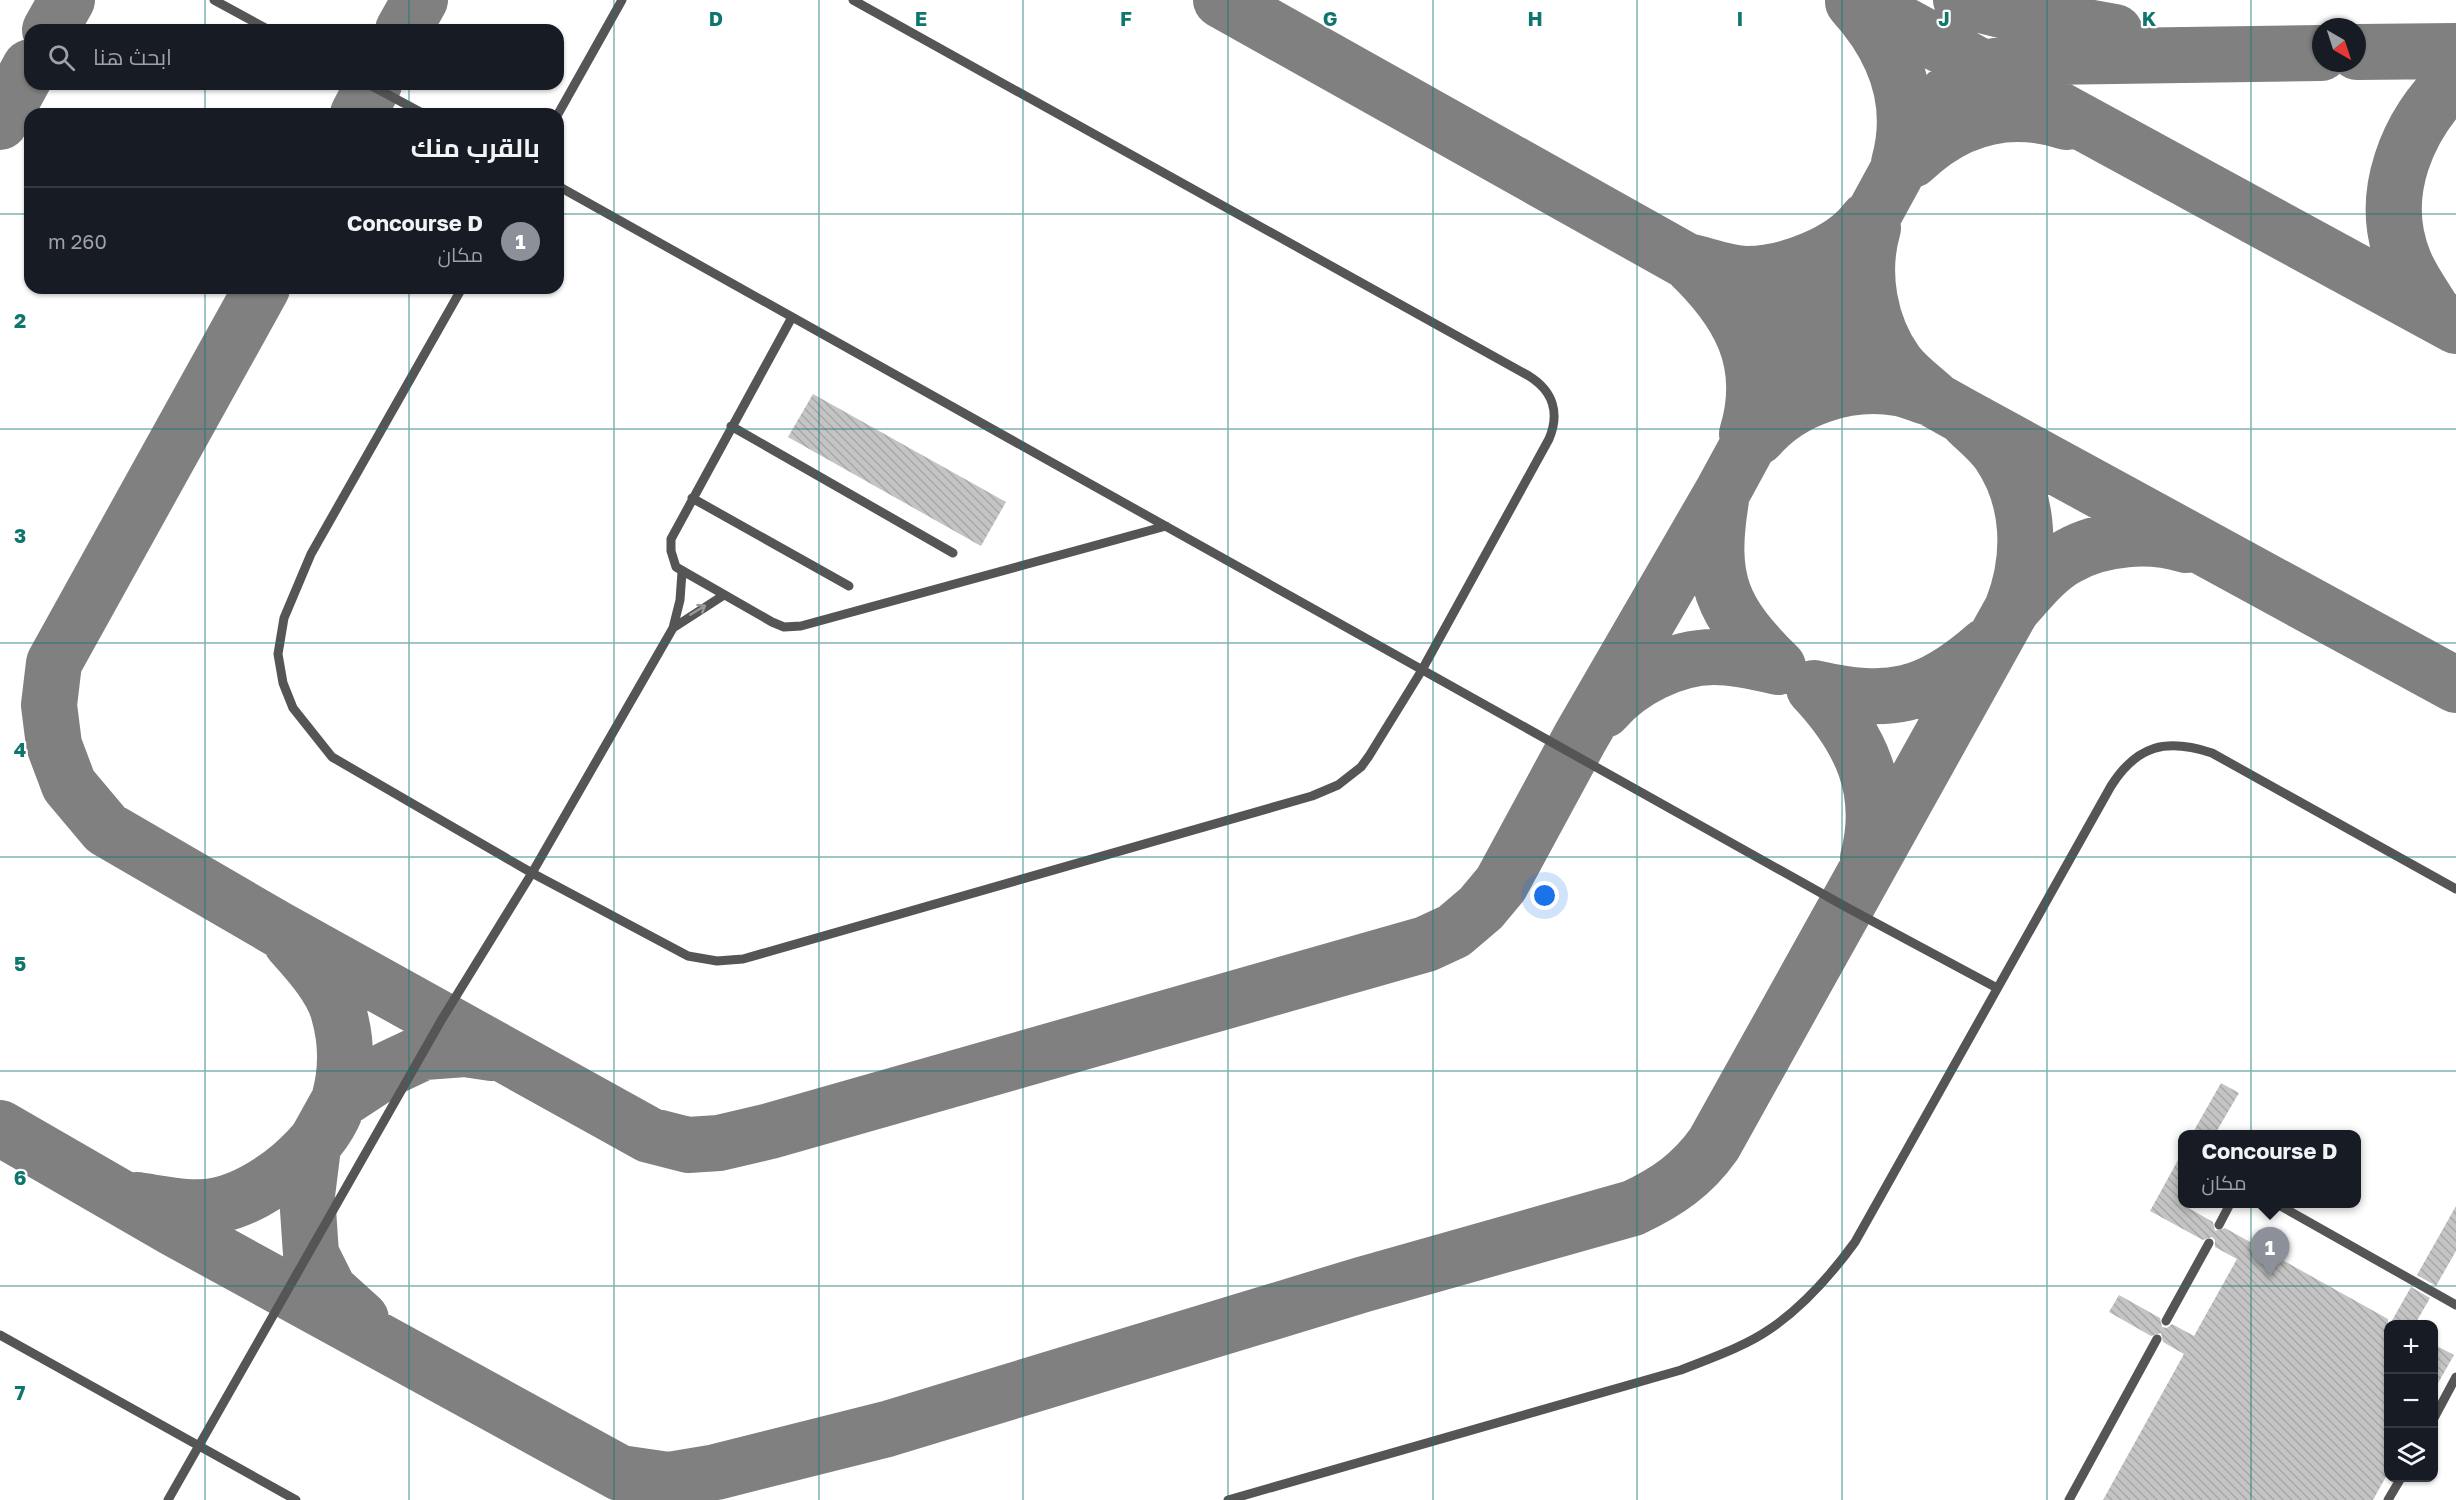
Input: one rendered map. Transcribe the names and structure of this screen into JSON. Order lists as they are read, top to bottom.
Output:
{
  "north": "bottom right",
  "page": {
    "search": "ابحث هنا",
    "heading": "بالقرب منك",
    "list": [
      {
        "mark": "1",
        "name": "Concourse D",
        "note": "مكان",
        "value": "260 m"
      }
    ],
    "popup": ["Concourse D", "مكان"],
    "pins": "1",
    "map_buttons": ["+", "−"]
  },
  "grid": {
    "columns": [
      "D",
      "E",
      "F",
      "G",
      "H",
      "I",
      "J",
      "K"
    ],
    "rows": [
      "2",
      "3",
      "4",
      "5",
      "6",
      "7"
    ]
  }
}
